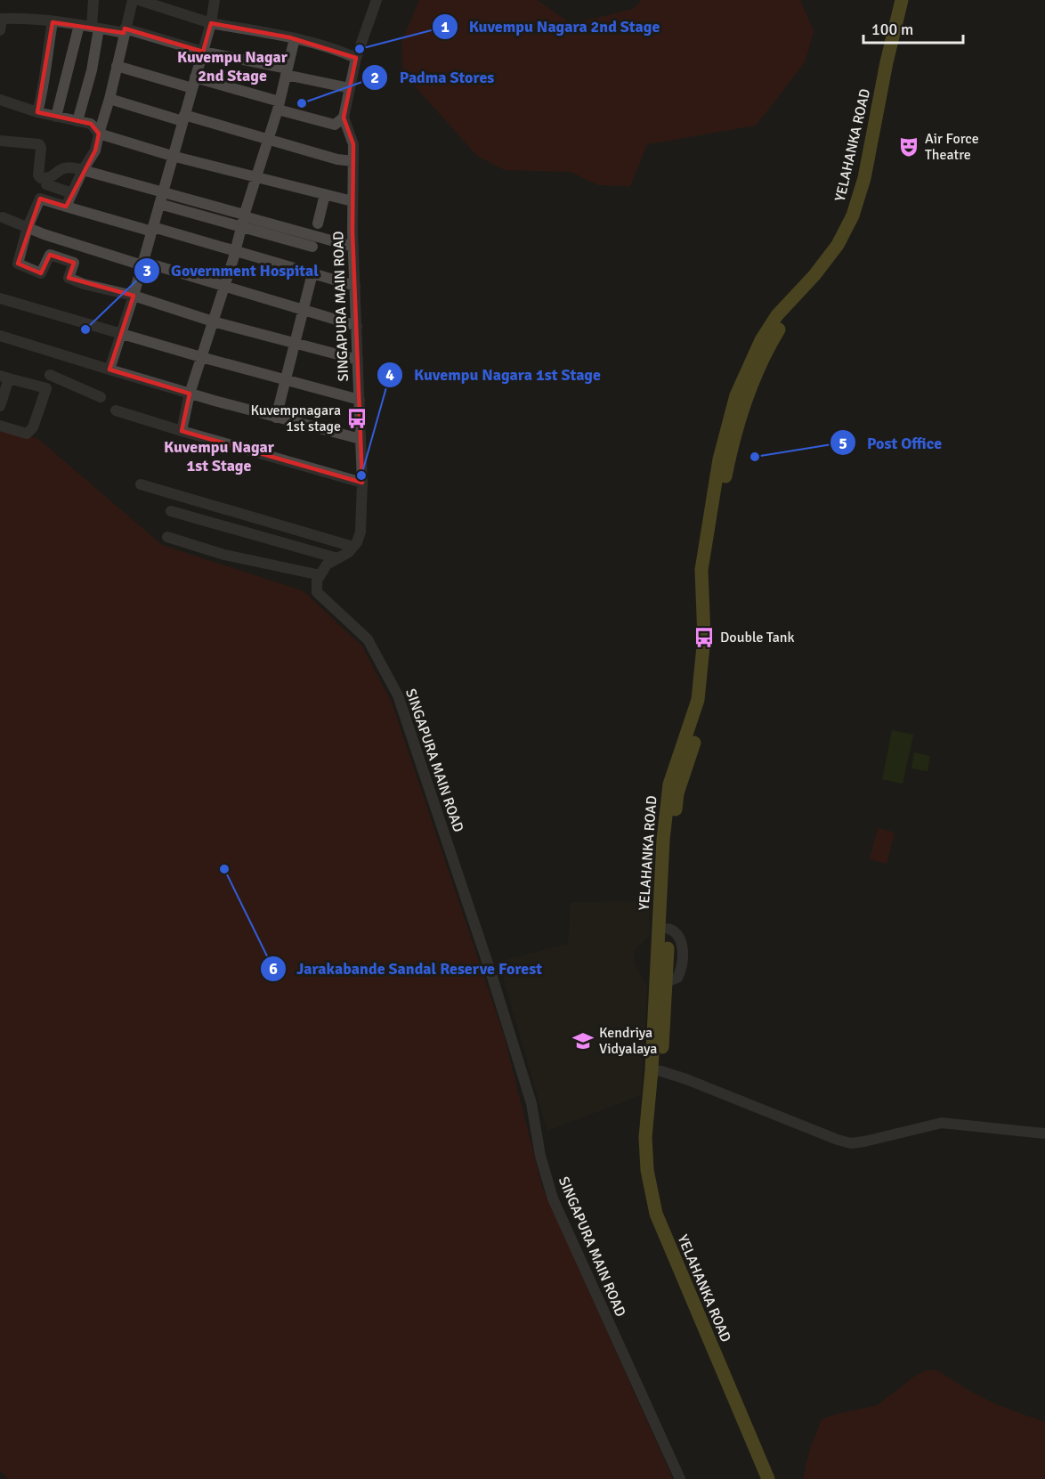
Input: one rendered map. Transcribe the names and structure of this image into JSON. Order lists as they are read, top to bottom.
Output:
{
  "streets": {
    "main road": ["YELAHANKA ROAD"],
    "street": ["SINGAPURA MAIN ROAD"]
  },
  "districts": ["Kuvempu Nagar 2nd Stage", "Kuvempu Nagar 1st Stage"],
  "places": {
    "other": [
      "Kuvempu Nagara 2nd Stage",
      "Padma Stores",
      "Government Hospital",
      "Post Office",
      "Kuvempu Nagara 1st Stage",
      "Jarakabande Sandal Reserve Forest"
    ],
    "theatre": ["Air Force Theatre"],
    "bus stop": ["Kuvempnagara 1st stage", "Double Tank"],
    "school or university": ["Kendriya Vidyalaya"]
  },
  "scale_bar": "100 m"
}
